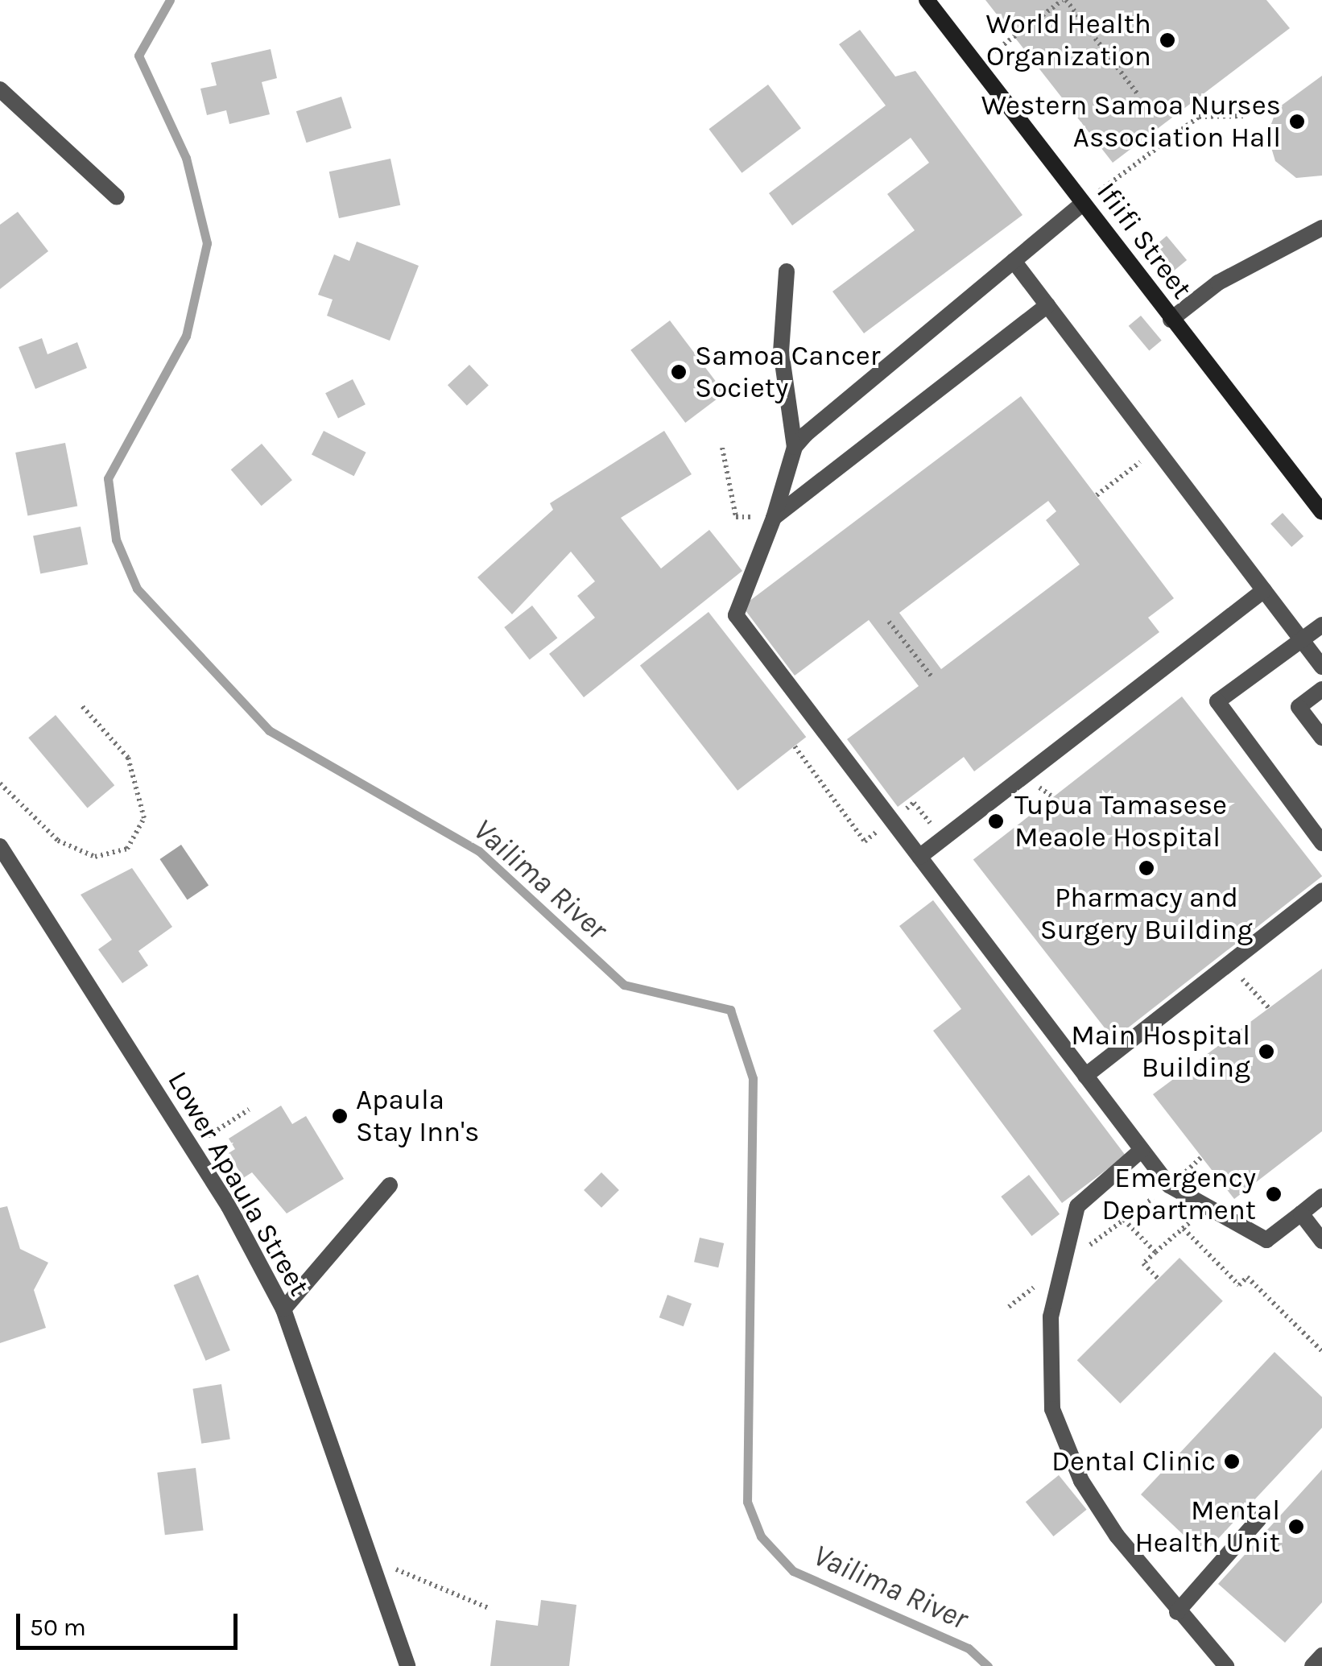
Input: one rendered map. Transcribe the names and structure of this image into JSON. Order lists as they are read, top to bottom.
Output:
{
  "streets": {
    "main road": ["Ifiifi Street"],
    "street": ["Lower Apaula Street"]
  },
  "water": ["Vailima River"],
  "places": [
    "World Health Organization",
    "Western Samoa Nurses Association Hall",
    "Samoa Cancer Society",
    "Tupua Tamasese Meaole Hospital",
    "Pharmacy and Surgery Building",
    "Main Hospital Building",
    "Apaula Stay Inn's",
    "Emergency Department",
    "Dental Clinic",
    "Mental Health Unit"
  ],
  "scale_bar": "50 m"
}
